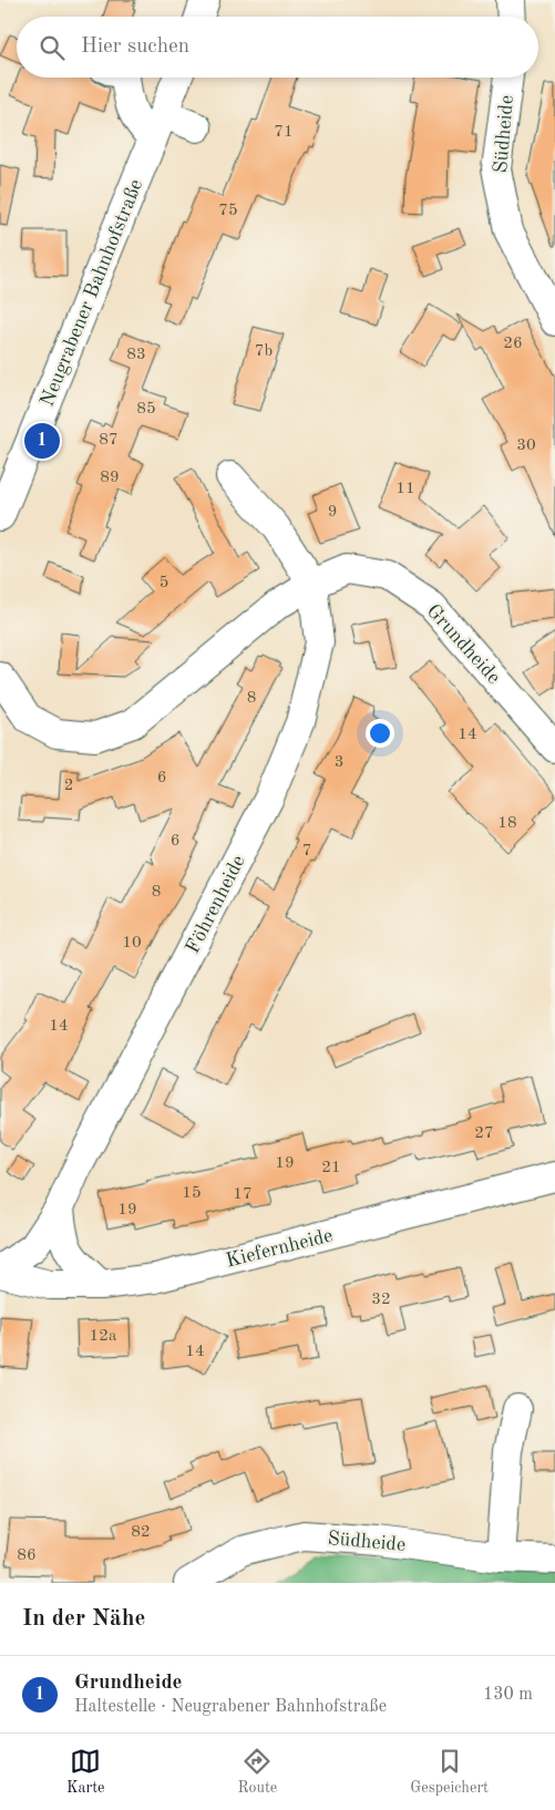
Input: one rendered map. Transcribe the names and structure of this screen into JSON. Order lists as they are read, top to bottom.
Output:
{
  "streets": {
    "street": [
      "Südheide",
      "Neugrabener Bahnhofstraße",
      "Grundheide",
      "Föhrenheide",
      "Kiefernheide"
    ]
  },
  "crossings": [
    ["Grundheide", "Föhrenheide"],
    ["Föhrenheide", "Kiefernheide"]
  ],
  "house_numbers": [
    "71",
    "75",
    "26",
    "7b",
    "83",
    "85",
    "87",
    "30",
    "89",
    "11",
    "9",
    "5",
    "8",
    "14",
    "3",
    "6",
    "2",
    "18",
    "6",
    "7",
    "8",
    "10",
    "14",
    "27",
    "19",
    "21",
    "15",
    "17",
    "19",
    "32",
    "12a",
    "14",
    "82",
    "86"
  ],
  "page": {
    "search": "Hier suchen",
    "pins": "1",
    "heading": "In der Nähe",
    "list": [
      {
        "mark": "1",
        "name": "Grundheide",
        "note": "Haltestelle · Neugrabener Bahnhofstraße",
        "value": "130 m"
      }
    ],
    "nav": ["Karte", "Route", "Gespeichert"]
  }
}
